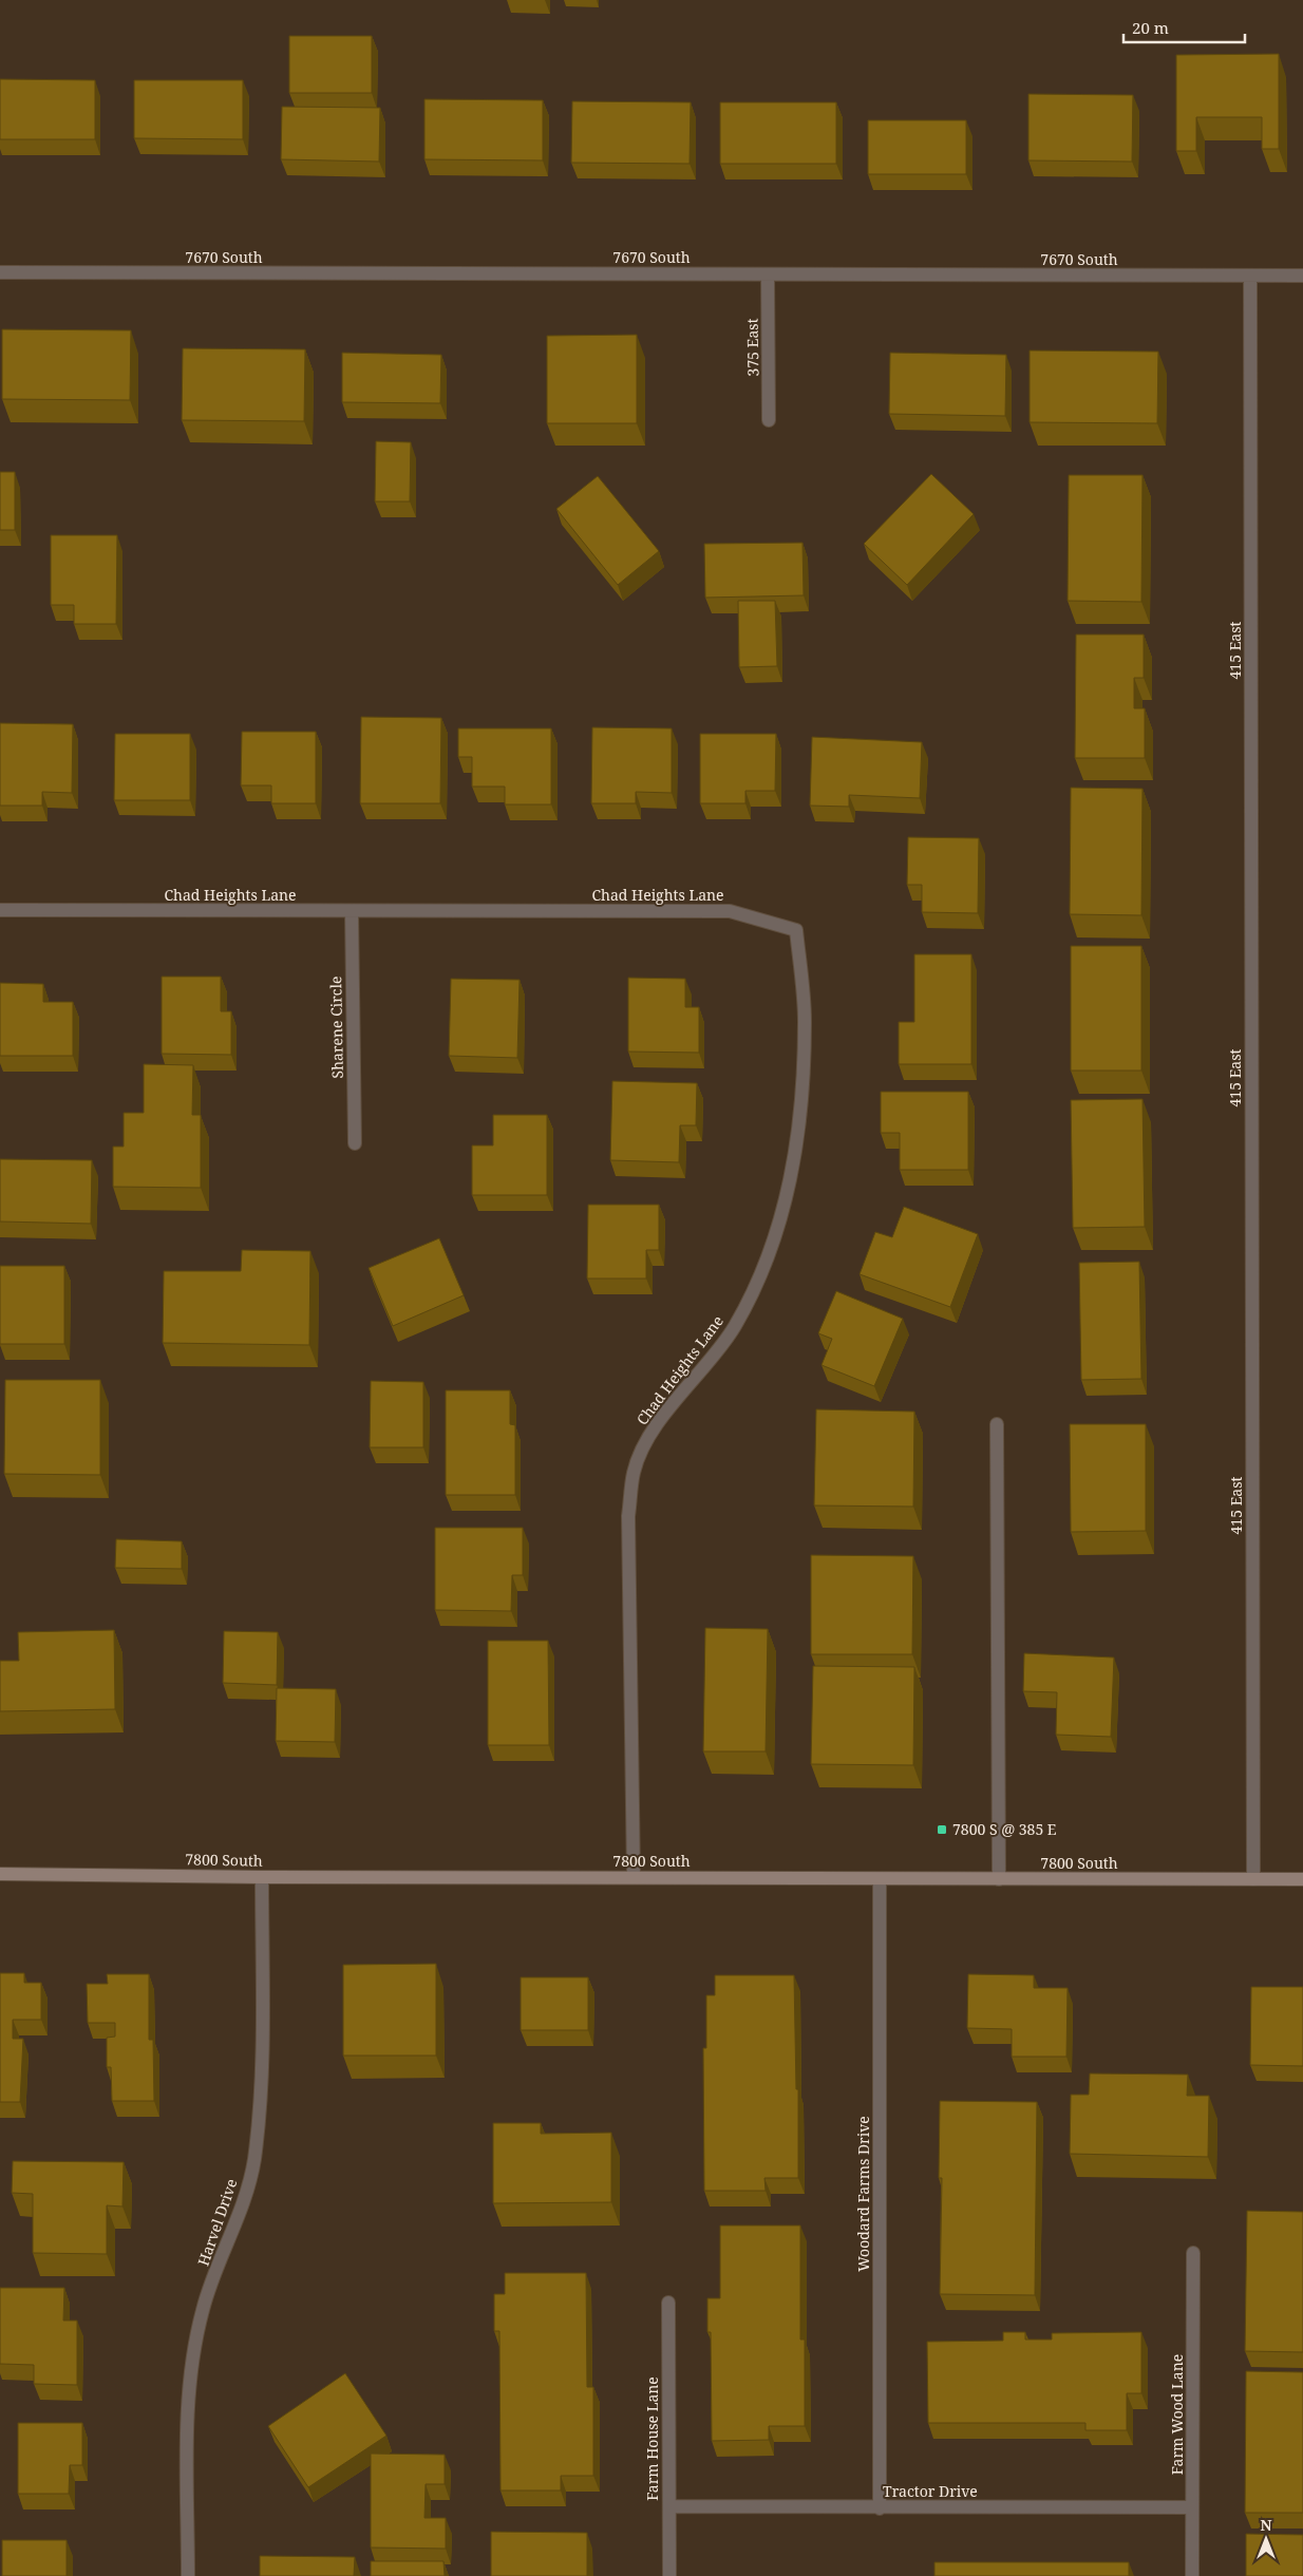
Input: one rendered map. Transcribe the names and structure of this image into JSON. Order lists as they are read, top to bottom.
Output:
{
  "streets": {
    "main road": ["7800 South"],
    "street": [
      "7670 South",
      "375 East",
      "415 East",
      "Chad Heights Lane",
      "Sharene Circle",
      "Woodard Farms Drive",
      "Harvel Drive",
      "Farm Wood Lane",
      "Farm House Lane",
      "Tractor Drive"
    ]
  },
  "crossings": [
    ["7670 South", "375 East"],
    ["7670 South", "415 East"],
    ["415 East", "7800 South"],
    ["Chad Heights Lane", "Sharene Circle"],
    ["Chad Heights Lane", "7800 South"],
    ["7800 South", "Woodard Farms Drive"],
    ["7800 South", "Harvel Drive"],
    ["Woodard Farms Drive", "Tractor Drive"],
    ["Farm Wood Lane", "Tractor Drive"],
    ["Farm House Lane", "Tractor Drive"]
  ],
  "places": {
    "transit": ["7800 S @ 385 E"]
  },
  "scale_bar": "20 m",
  "north": "top"
}
